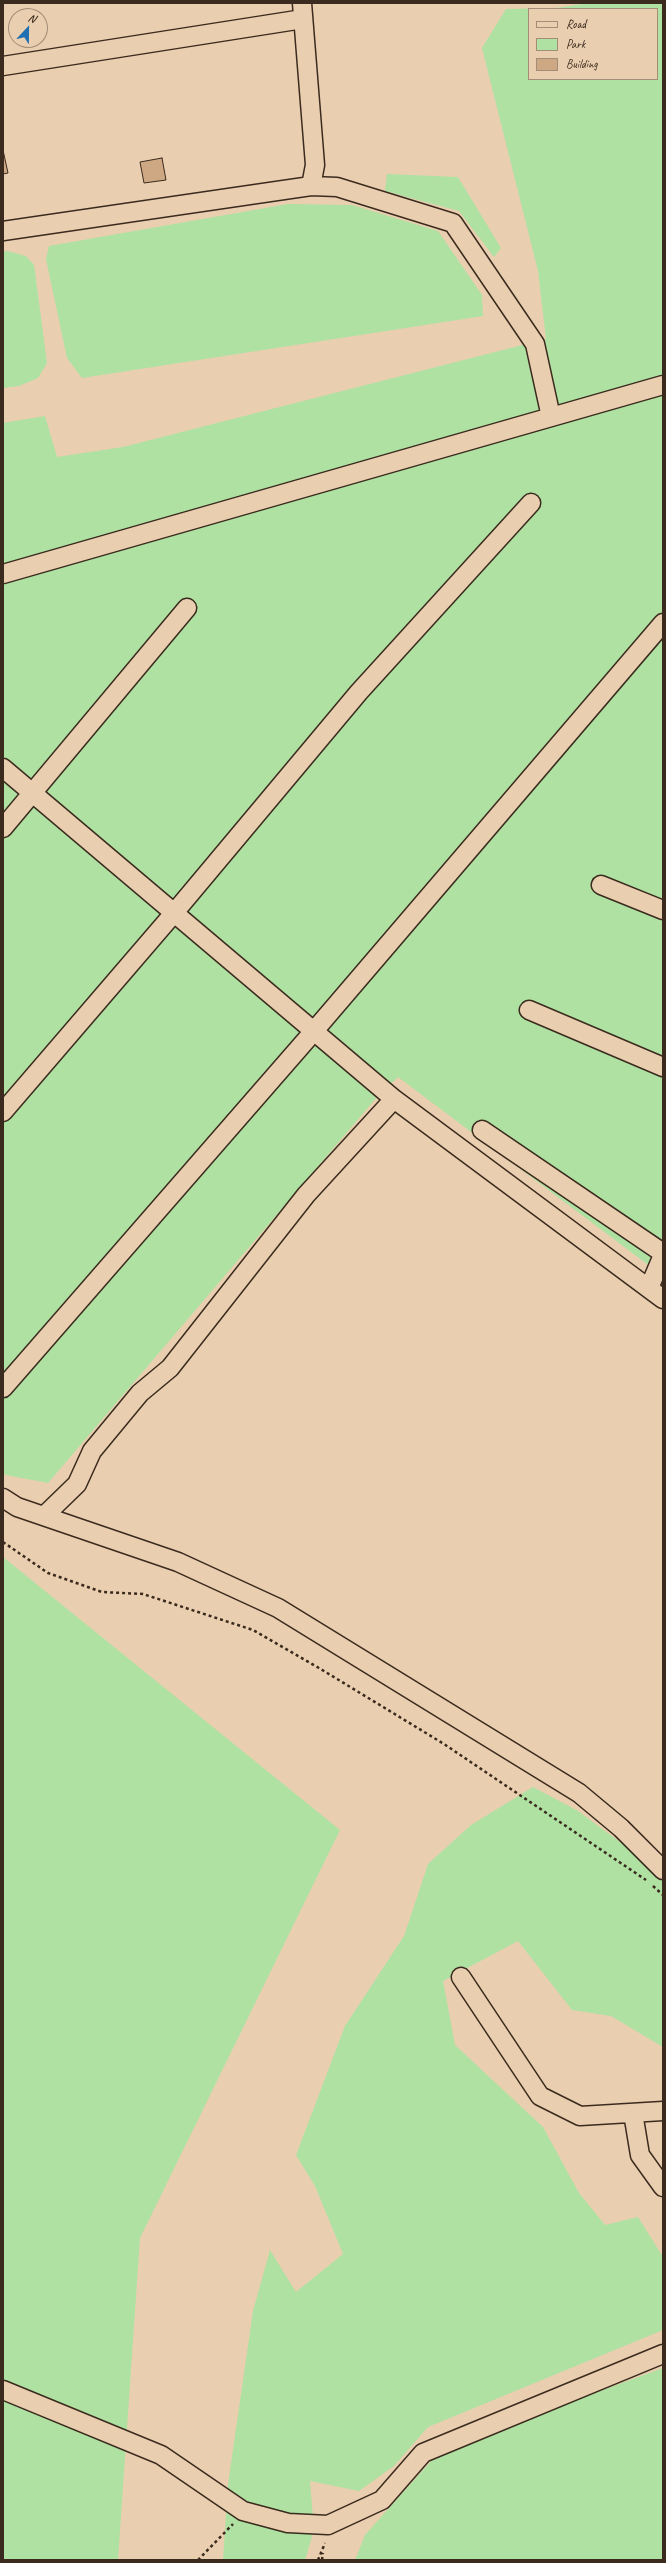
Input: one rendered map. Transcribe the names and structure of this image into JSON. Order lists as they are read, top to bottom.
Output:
{
  "legend": ["Road", "Park", "Building"],
  "north": "top"
}
